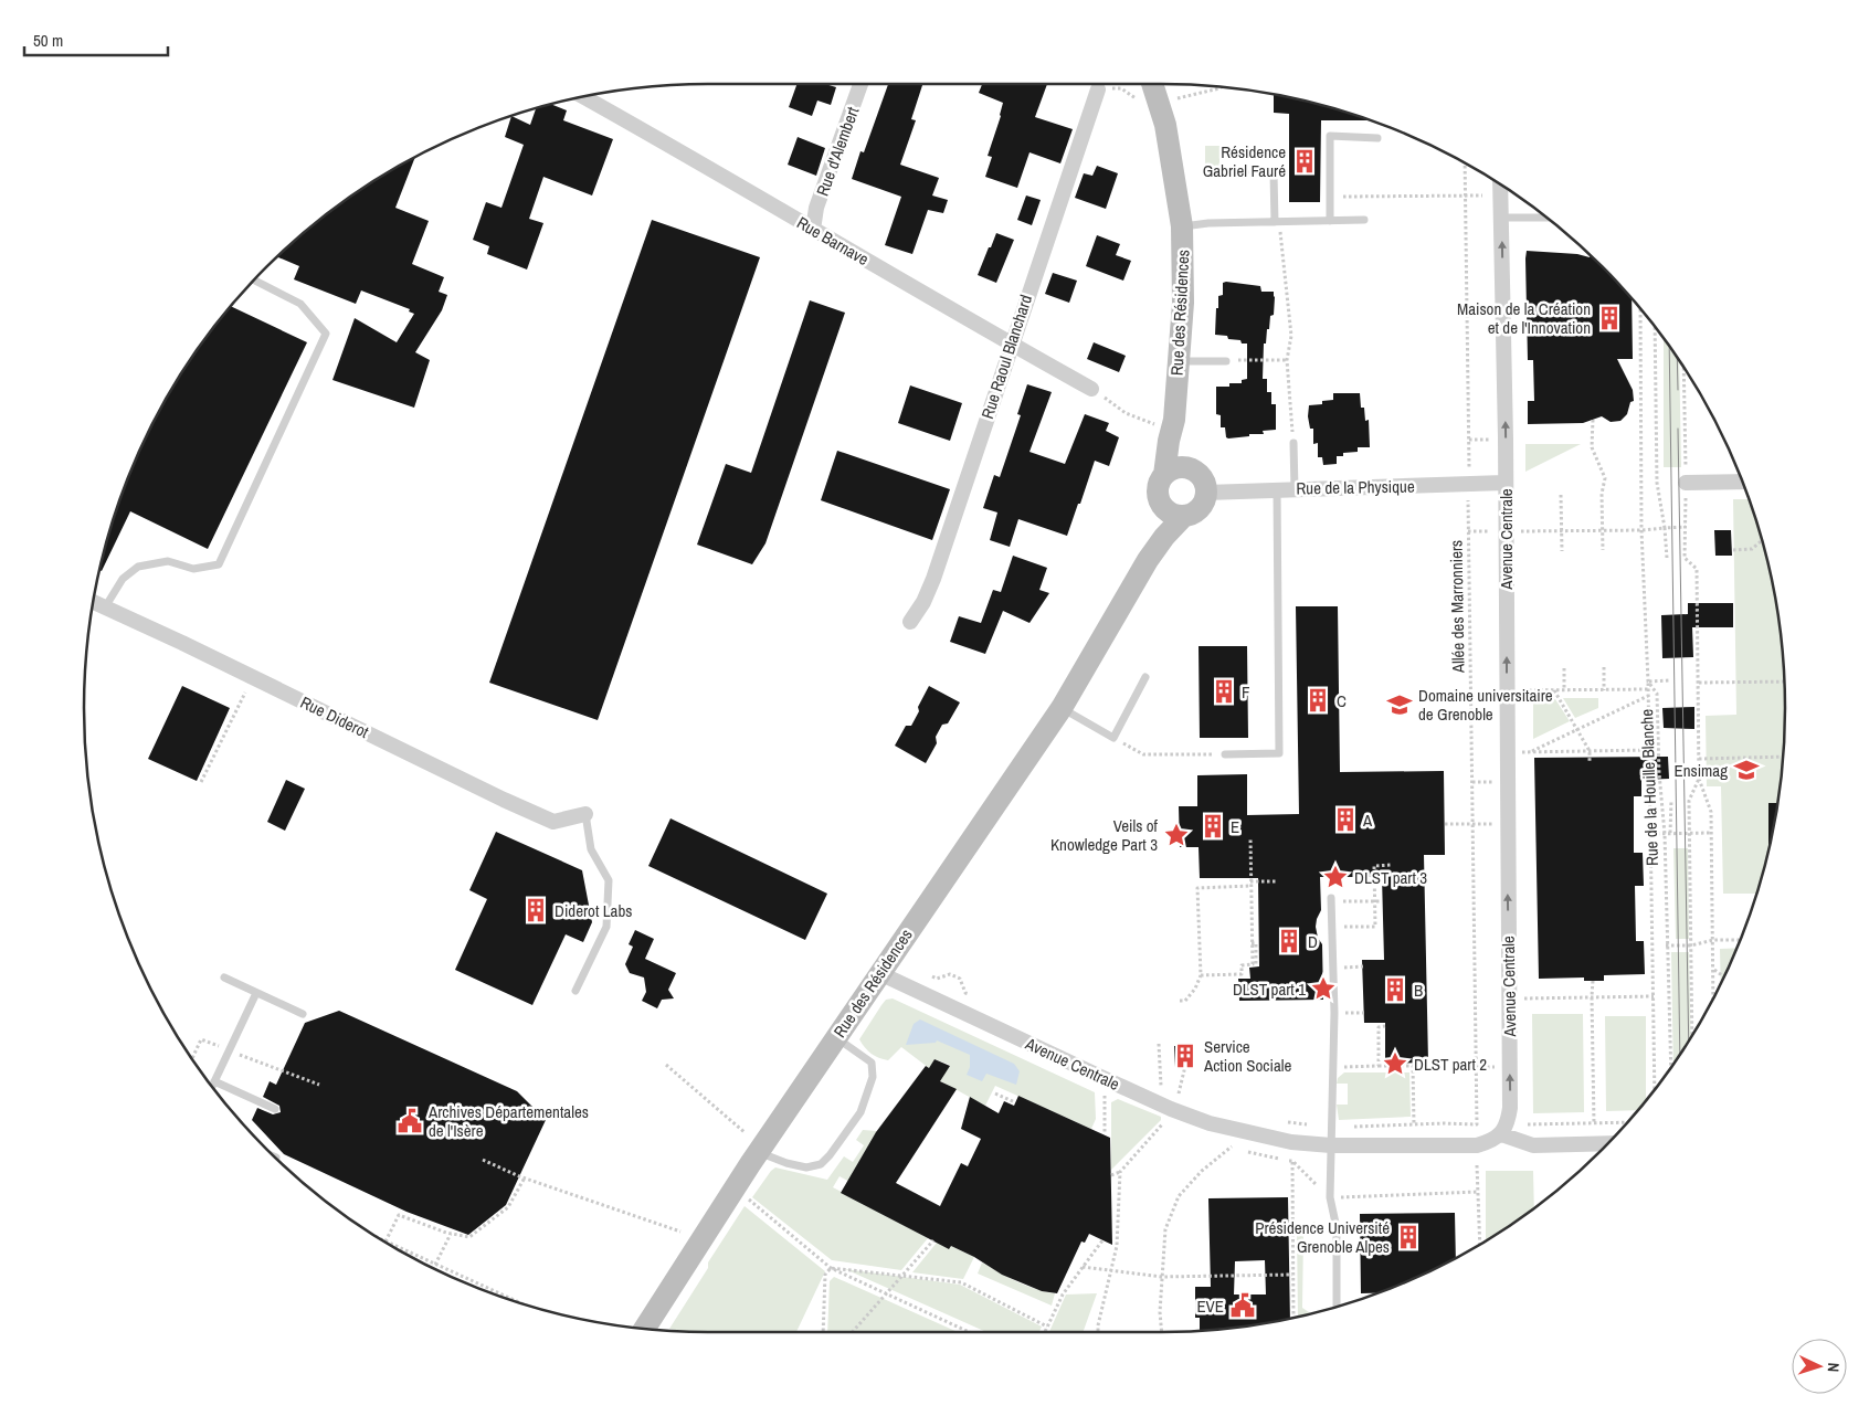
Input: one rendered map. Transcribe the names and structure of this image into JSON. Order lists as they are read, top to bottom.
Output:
{
  "streets": {
    "street": [
      "Rue d'Alembert",
      "Rue Barnave",
      "Rue des Résidences",
      "Rue Raoul Blanchard",
      "Rue de la Physique",
      "Avenue Centrale",
      "Rue Diderot"
    ],
    "path": ["Allée des Marronniers", "Rue de la Houille Blanche"]
  },
  "crossings": [
    ["Rue d'Alembert", "Rue Barnave"],
    ["Rue Barnave", "Rue Raoul Blanchard"],
    ["Rue des Résidences", "Rue de la Physique"],
    ["Rue des Résidences", "Avenue Centrale"],
    ["Rue de la Physique", "Avenue Centrale"],
    ["Rue de la Physique", "Allée des Marronniers"]
  ],
  "one_way": ["Avenue Centrale"],
  "places": {
    "building": [
      "Résidence Gabriel Fauré",
      "Maison de la Création et de l'Innovation",
      "F",
      "C",
      "A",
      "E",
      "Diderot Labs",
      "D",
      "B",
      "Service Action Sociale",
      "Présidence Université Grenoble Alpes"
    ],
    "school or university": ["Domaine universitaire de Grenoble", "Ensimag"],
    "place": [
      "Veils of Knowledge Part 3",
      "DLST part 3",
      "DLST part 1",
      "DLST part 2"
    ],
    "public building": ["Archives Départementales de l'Isère", "EVE"]
  },
  "scale_bar": "50 m",
  "north": "right"
}
